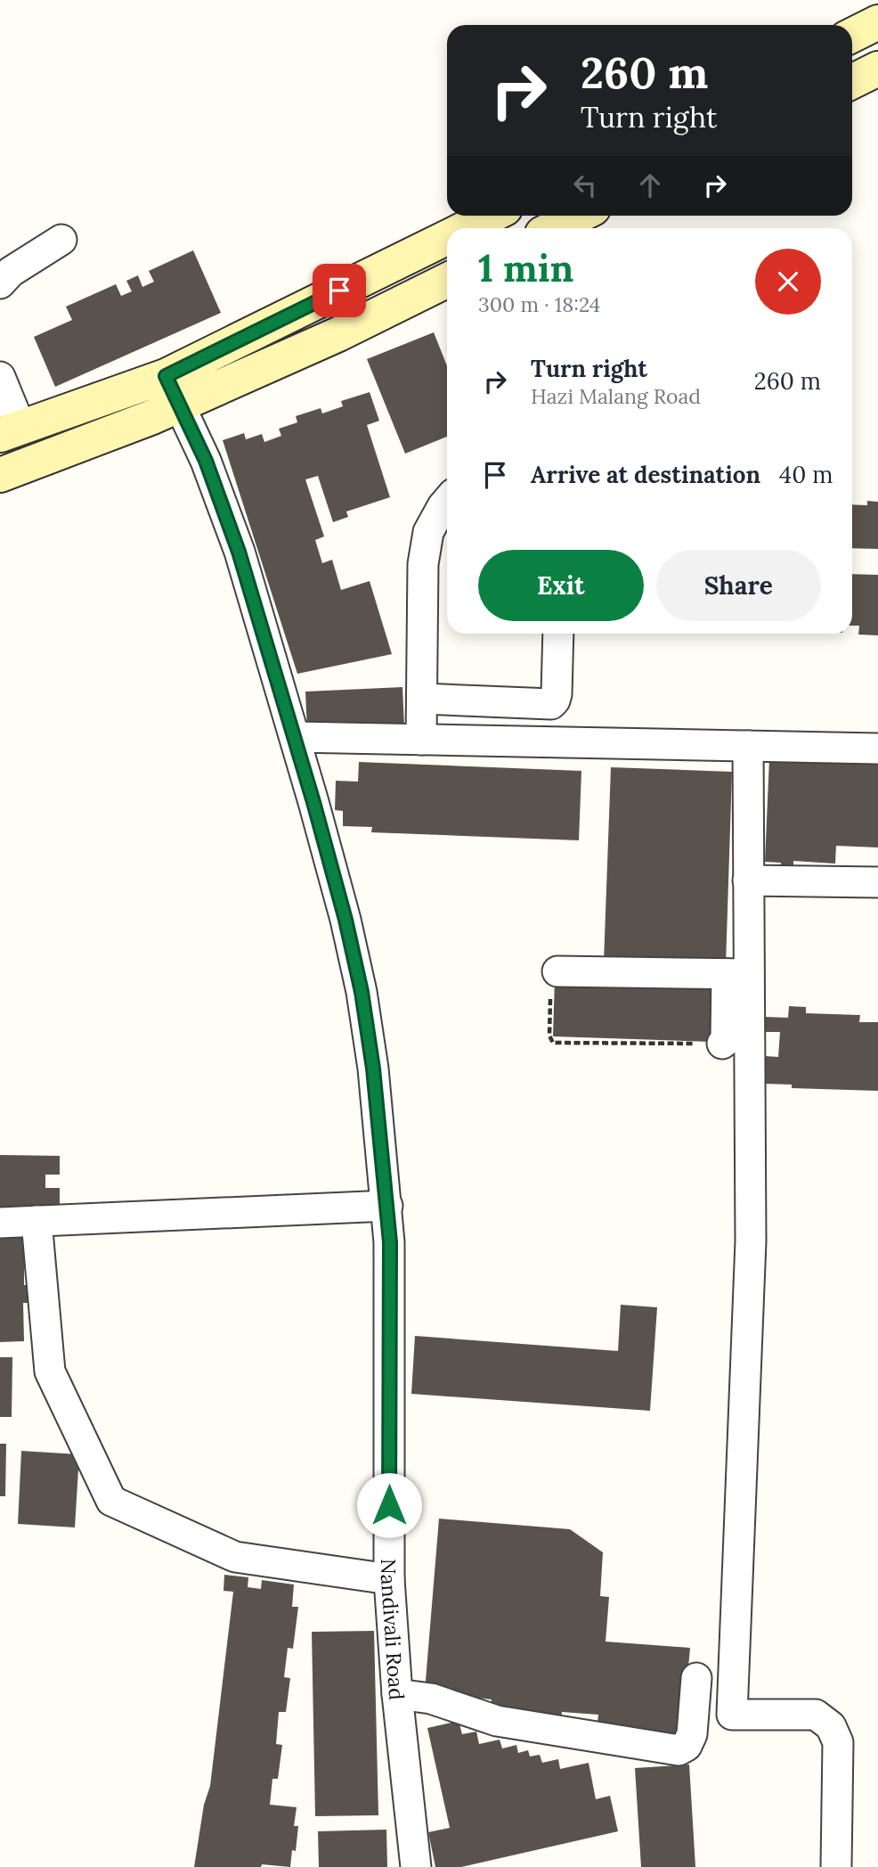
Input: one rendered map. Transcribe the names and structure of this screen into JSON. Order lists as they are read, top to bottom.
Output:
{
  "streets": {
    "street": ["Nandivali Road"]
  },
  "page": {
    "turn": ["260 m", "Turn right"],
    "heading": ["1 min", "300 m · 18:24"],
    "list": [
      {
        "name": "Turn right",
        "note": "Hazi Malang Road",
        "value": "260 m"
      },
      {
        "name": "Arrive at destination",
        "value": "40 m"
      }
    ],
    "buttons": ["Exit", "Share"]
  }
}
